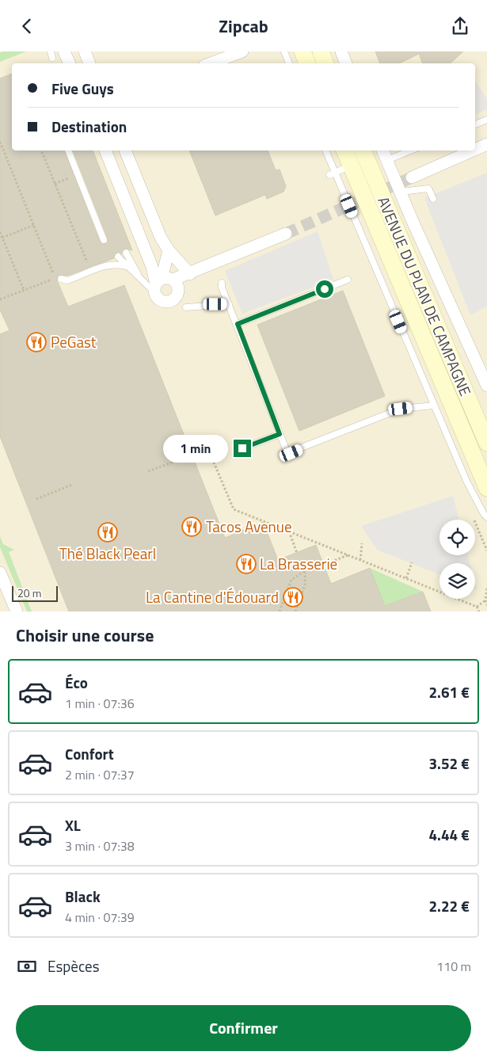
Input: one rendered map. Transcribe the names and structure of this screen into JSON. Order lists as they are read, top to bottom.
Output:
{
  "streets": {
    "main road": ["AVENUE DU PLAN DE CAMPAGNE"]
  },
  "places": {
    "restaurant": [
      "PeGast",
      "Tacos Avenue",
      "Thé Black Pearl",
      "La Brasserie",
      "La Cantine d'Édouard"
    ]
  },
  "scale_bar": "20 m",
  "page": {
    "header": "Zipcab",
    "banner": ["Five Guys", "Destination"],
    "bubble": "1 min",
    "scale": "20 m",
    "heading": "Choisir une course",
    "list": [
      {
        "name": "Éco",
        "note": "1 min · 07:36",
        "value": "2.61 €"
      },
      {
        "name": "Confort",
        "note": "2 min · 07:37",
        "value": "3.52 €"
      },
      {
        "name": "XL",
        "note": "3 min · 07:38",
        "value": "4.44 €"
      },
      {
        "name": "Black",
        "note": "4 min · 07:39",
        "value": "2.22 €"
      }
    ],
    "pay": ["Espèces", "110 m"],
    "buttons": "Confirmer"
  }
}
